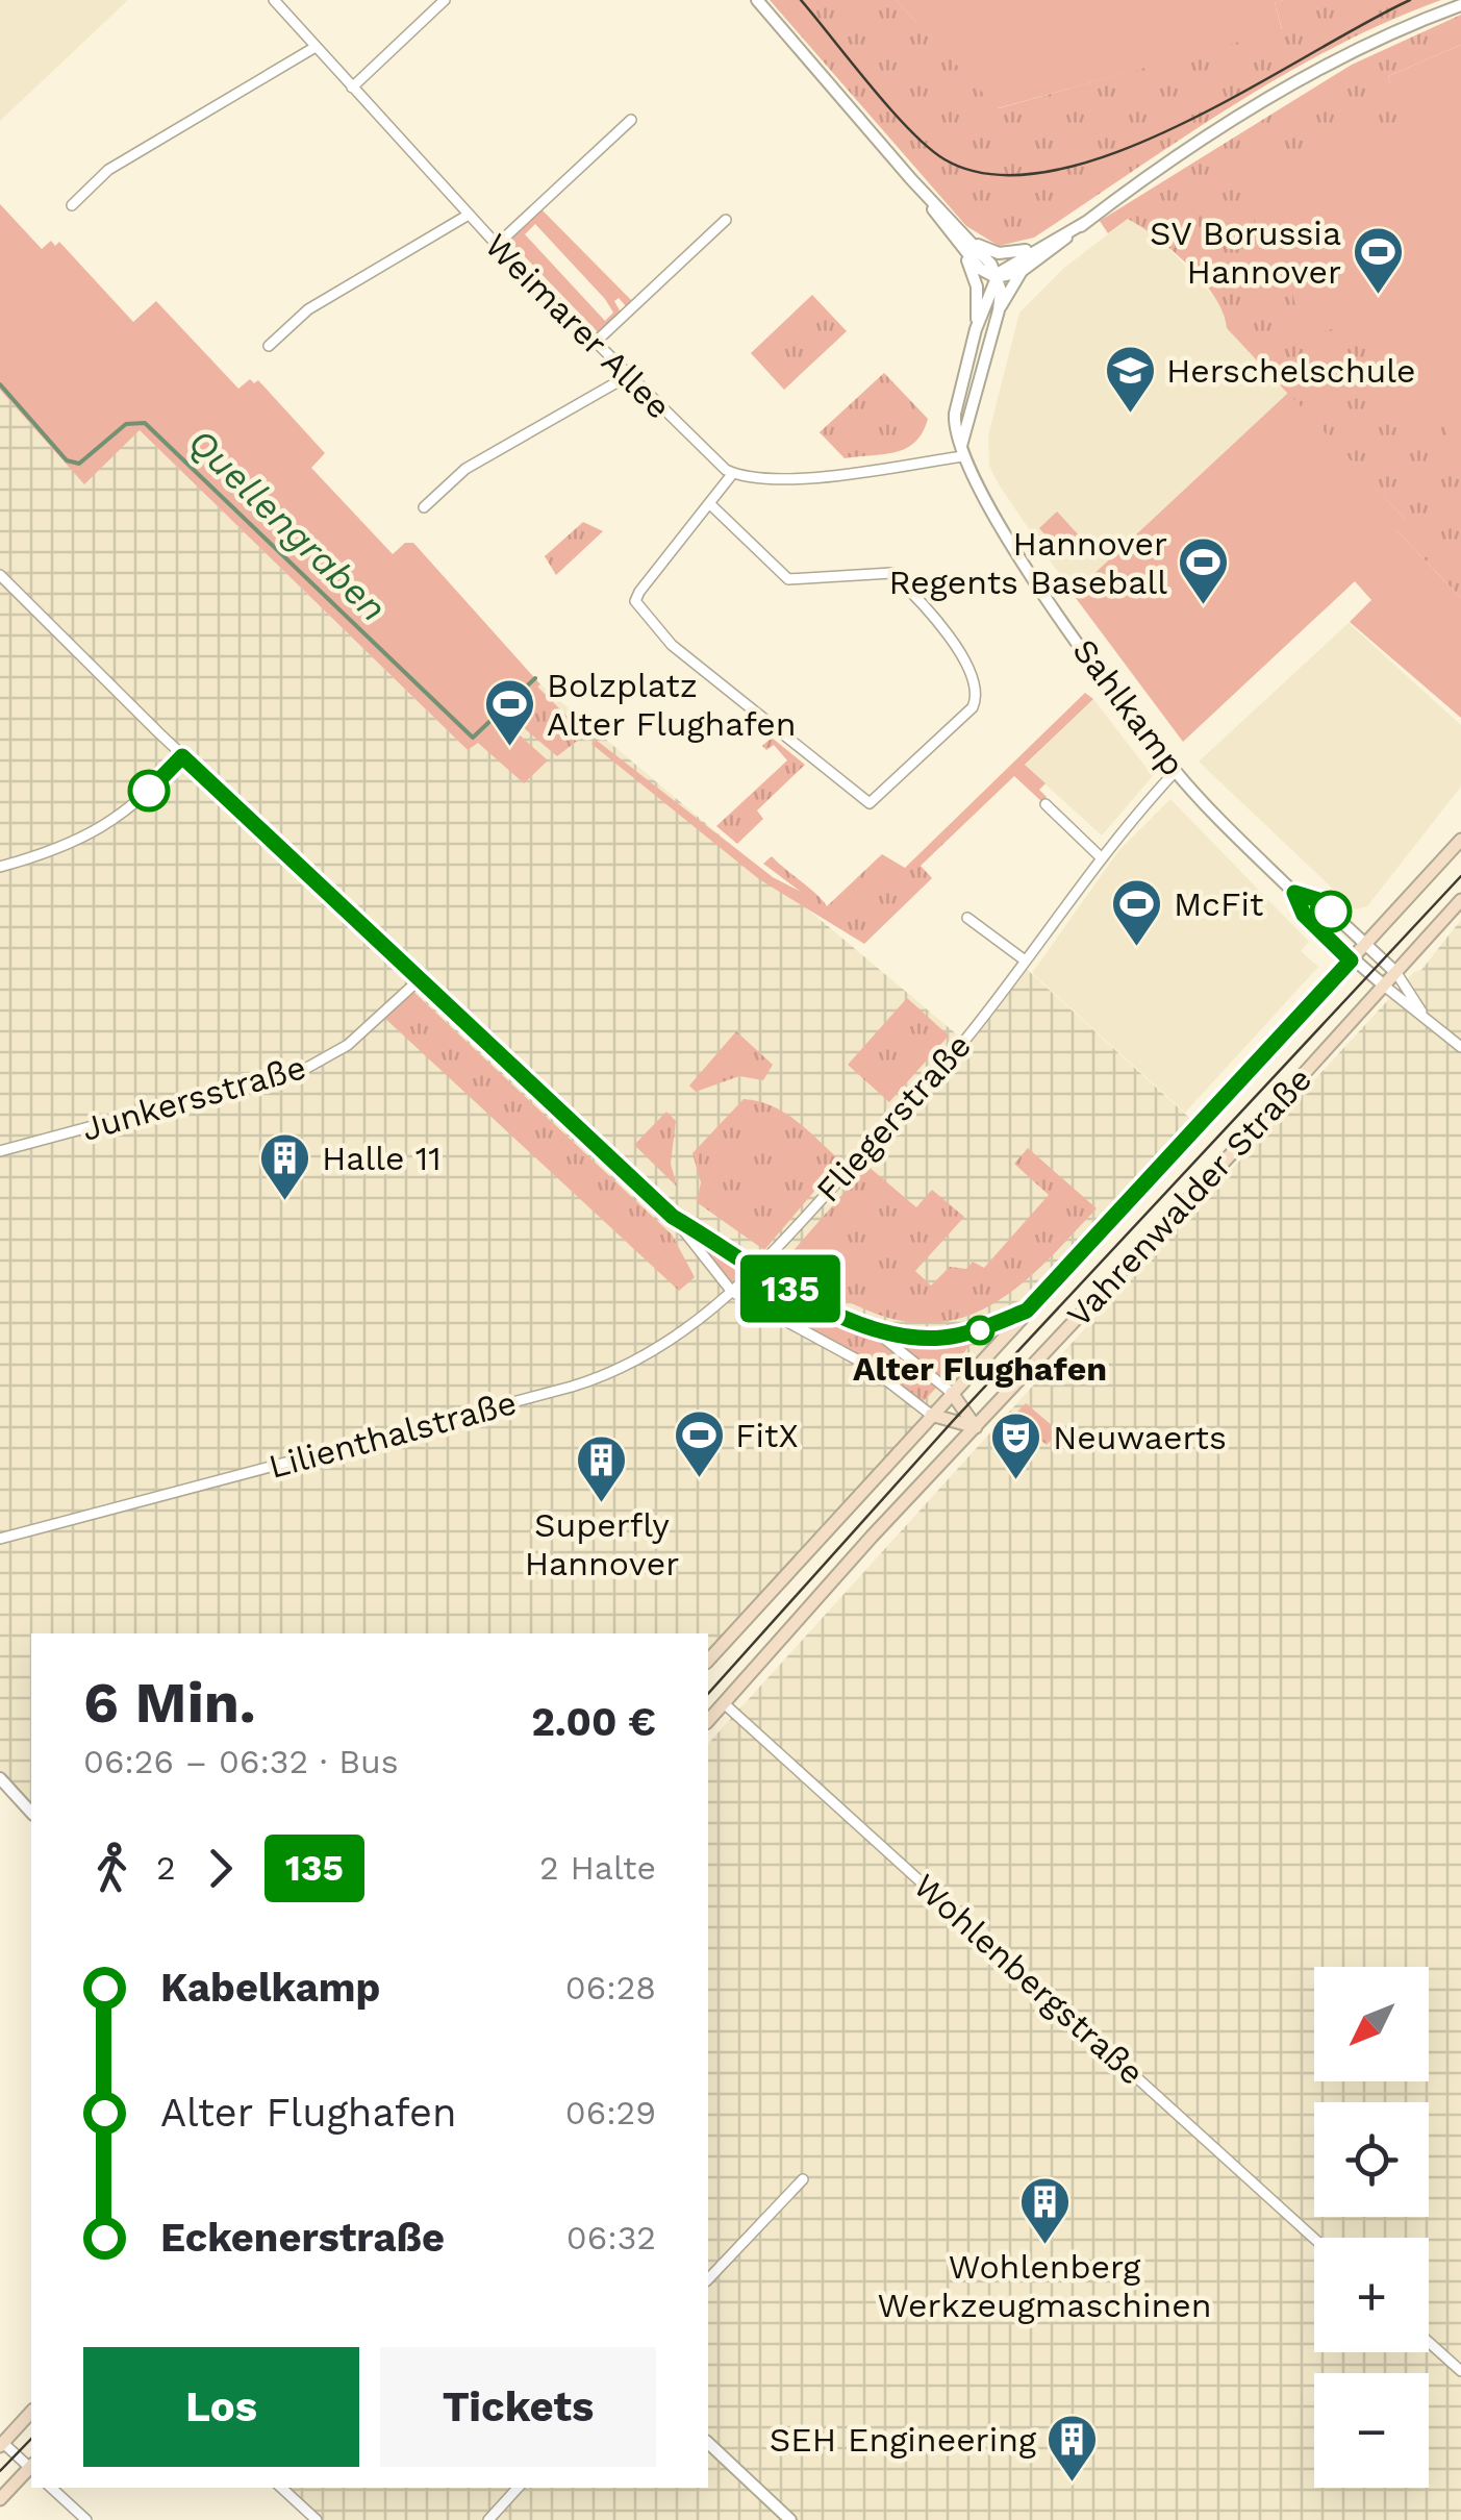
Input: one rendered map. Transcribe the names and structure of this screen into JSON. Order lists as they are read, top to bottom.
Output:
{
  "streets": {
    "main road": ["Vahrenwalder Straße"],
    "street": [
      "Weimarer Allee",
      "Sahlkamp",
      "Junkersstraße",
      "Fliegerstraße",
      "Lilienthalstraße",
      "Wohlenbergstraße"
    ]
  },
  "crossings": [
    ["Sahlkamp", "Fliegerstraße"],
    ["Sahlkamp", "Vahrenwalder Straße"],
    ["Fliegerstraße", "Lilienthalstraße"],
    ["Vahrenwalder Straße", "Wohlenbergstraße"]
  ],
  "water": ["Quellengraben"],
  "places": {
    "sports": [
      "SV Borussia Hannover",
      "Hannover Regents Baseball",
      "Bolzplatz Alter Flughafen",
      "McFit",
      "FitX"
    ],
    "school or university": ["Herschelschule"],
    "building": [
      "Halle 11",
      "Superfly Hannover",
      "Wohlenberg Werkzeugmaschinen",
      "SEH Engineering"
    ],
    "other": ["Alter Flughafen"],
    "theatre": ["Neuwaerts"]
  },
  "lines": ["bus line 135"],
  "north": "bottom left",
  "page": {
    "on_map": "135",
    "heading": ["6 Min.", "06:26 – 06:32 · Bus", "2.00 €"],
    "legs": ["2", "135", "2 Halte"],
    "list": [
      {
        "name": "Kabelkamp",
        "value": "06:28"
      },
      {
        "name": "Alter Flughafen",
        "value": "06:29"
      },
      {
        "name": "Eckenerstraße",
        "value": "06:32"
      }
    ],
    "map_buttons": ["+", "−"],
    "buttons": ["Los", "Tickets"]
  }
}
